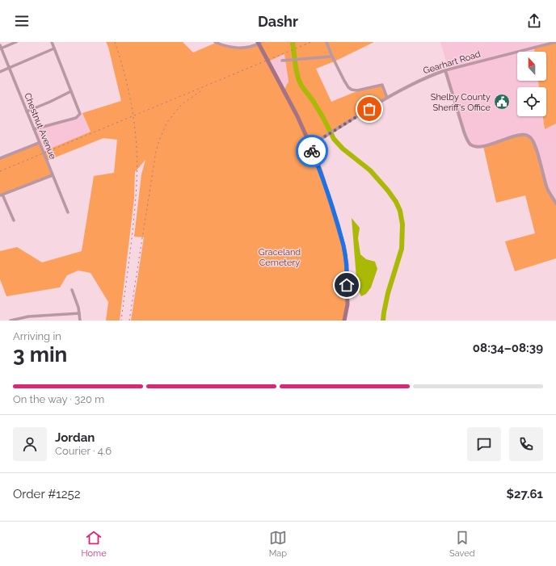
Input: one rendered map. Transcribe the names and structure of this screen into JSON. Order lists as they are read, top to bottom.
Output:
{
  "streets": {
    "street": ["Gearhart Road", "Chestnut Avenue"]
  },
  "parks": ["Graceland Cemetery"],
  "places": {
    "public building": ["Shelby County Sheriff's Office"]
  },
  "north": "top",
  "page": {
    "header": "Dashr",
    "heading": ["3 min", "Arriving in", "08:34–08:39"],
    "panel": [
      "Jordan",
      "Courier · 4.6",
      "Order #1252",
      "$27.61"
    ],
    "bar": "On the way · 320 m",
    "tabs": ["Home", "Map", "Saved"]
  }
}
